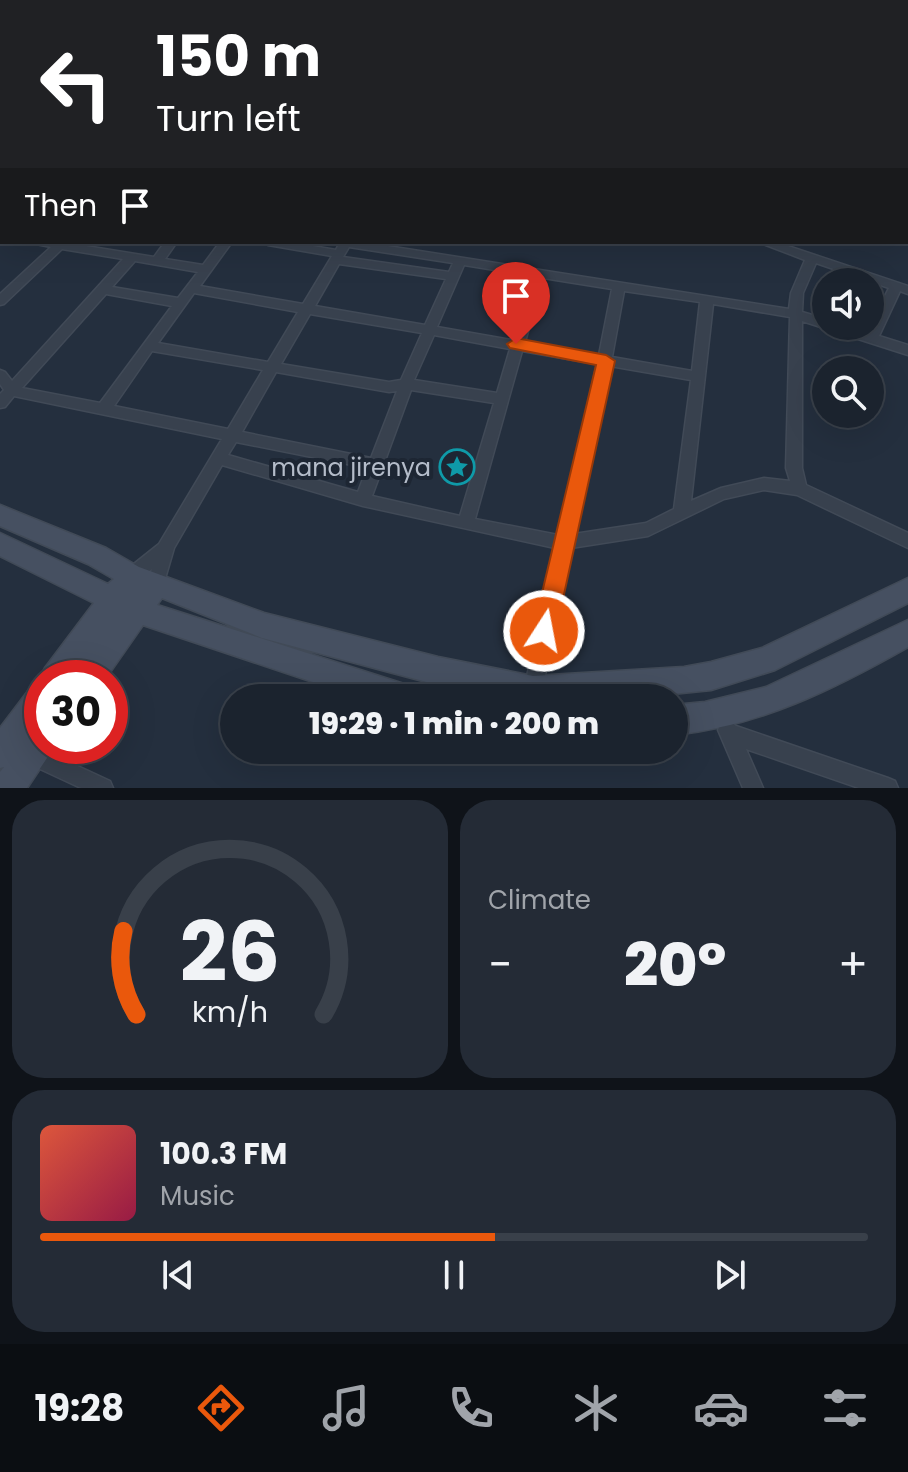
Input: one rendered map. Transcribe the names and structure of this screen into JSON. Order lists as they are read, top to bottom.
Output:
{
  "places": {
    "place": ["mana jirenya"]
  },
  "page": {
    "turn": ["150 m", "Turn left"],
    "then": "Then",
    "limit": "30",
    "trip": "19:29 · 1 min · 200 m",
    "tile": "Climate",
    "heat": ["−", "20°", "+"],
    "song": ["100.3 FM", "Music"],
    "tabs": "19:28",
    "gauge": ["26", "km/h"]
  }
}
